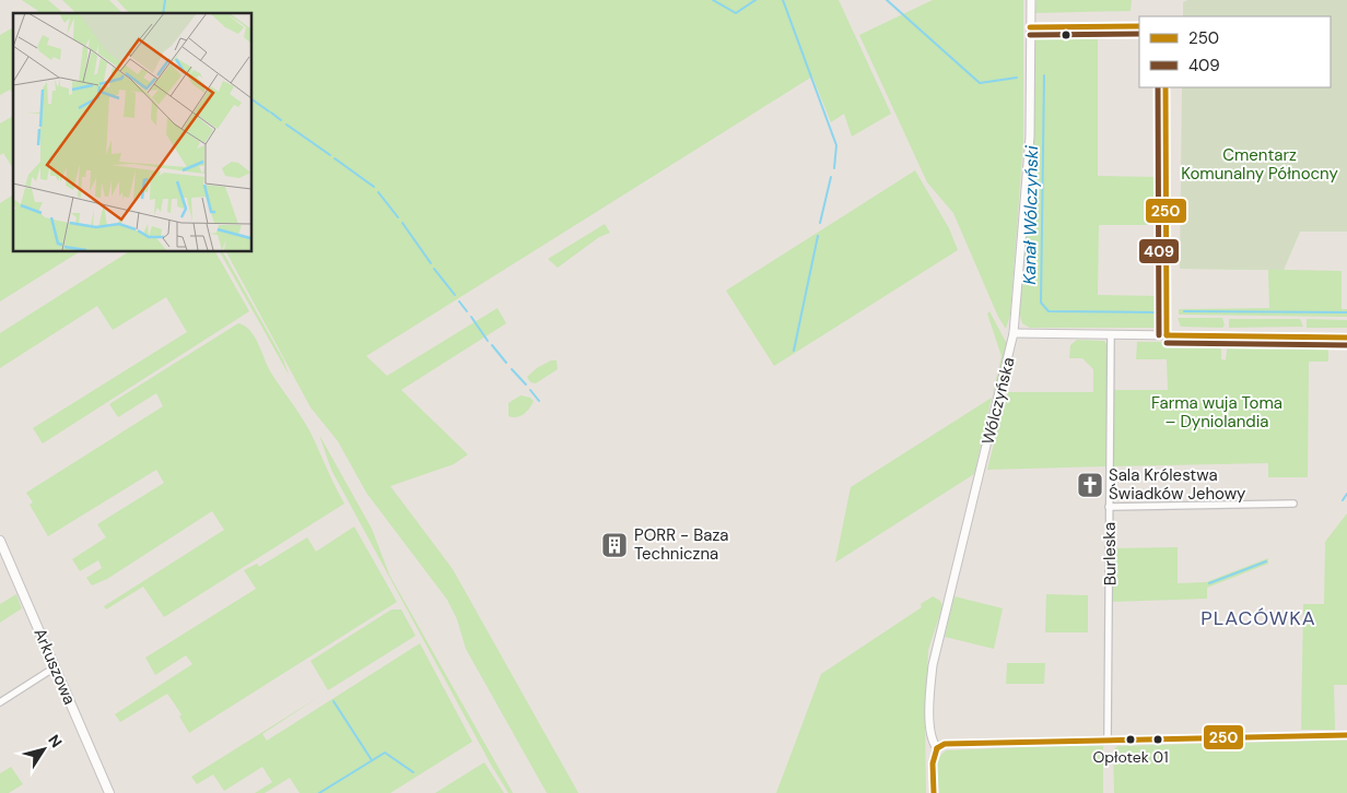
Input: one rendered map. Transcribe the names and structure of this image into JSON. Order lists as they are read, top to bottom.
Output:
{
  "streets": {
    "main road": ["Arkuszowa"],
    "street": ["Wólczyńska", "Burleska"]
  },
  "districts": ["PLACÓWKA"],
  "water": ["Kanał Wólczyński"],
  "parks": ["Cmentarz Komunalny Północny", "Farma wuja Toma – Dyniolandia"],
  "places": {
    "church": ["Sala Królestwa Świadków Jehowy"],
    "building": ["PORR - Baza Techniczna"],
    "other": ["Opłotek 01"]
  },
  "lines": ["transit line 250", "transit line 409"],
  "legend": ["250", "409"],
  "north": "top right"
}
